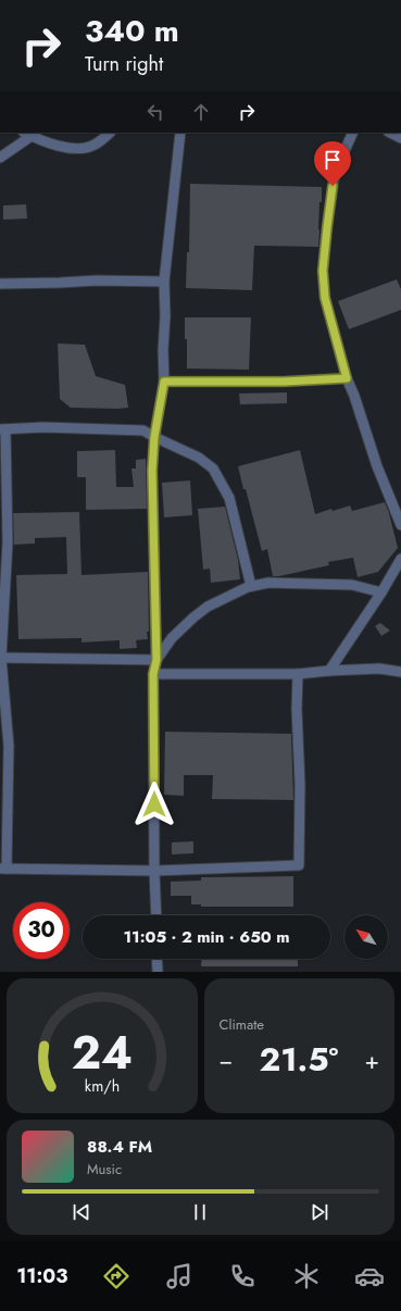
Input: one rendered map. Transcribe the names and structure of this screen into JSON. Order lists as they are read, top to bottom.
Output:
{
  "north": "top left",
  "page": {
    "turn": ["340 m", "Turn right"],
    "limit": "30",
    "trip": "11:05 · 2 min · 650 m",
    "tile": "Climate",
    "heat": ["−", "21.5°", "+"],
    "song": ["88.4 FM", "Music"],
    "tabs": "11:03",
    "gauge": ["24", "km/h"]
  }
}
